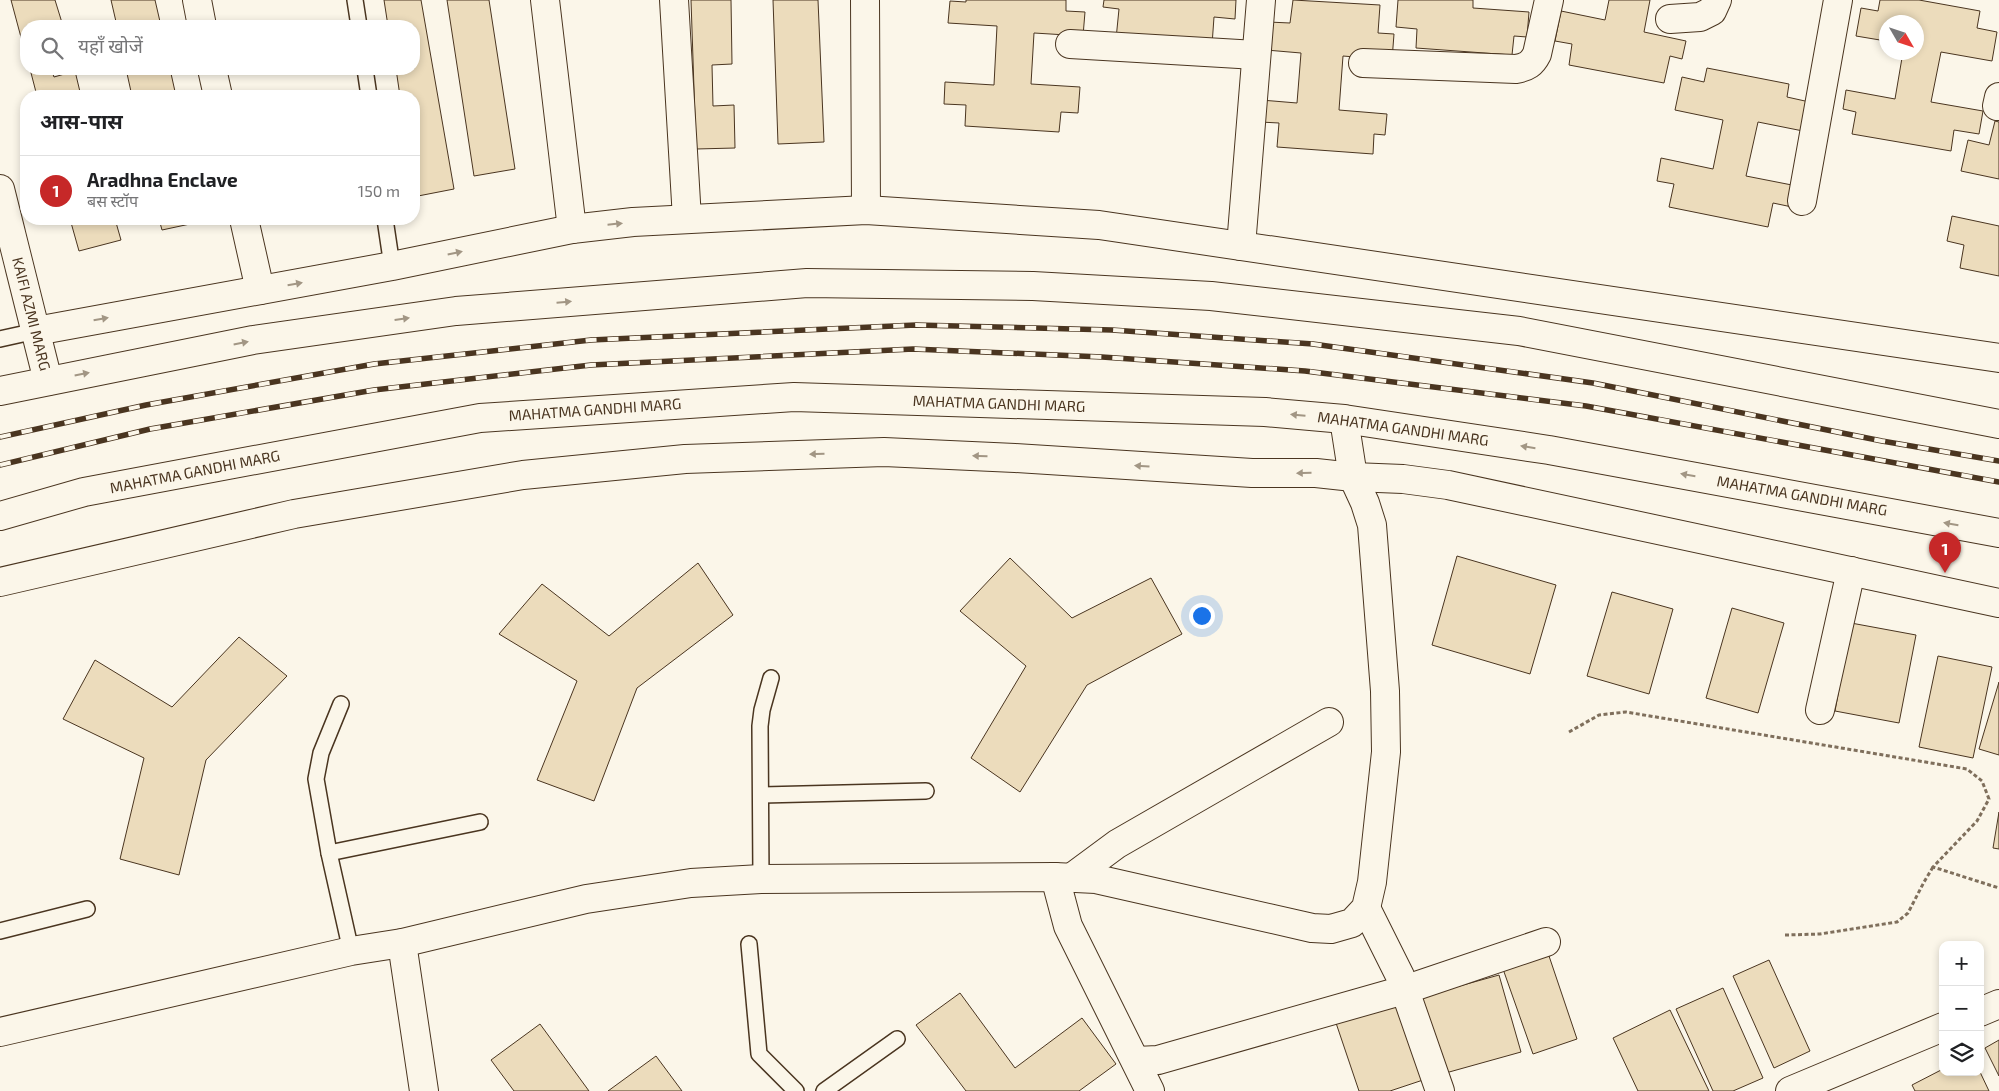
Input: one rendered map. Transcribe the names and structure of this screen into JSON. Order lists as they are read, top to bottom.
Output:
{
  "streets": {
    "street": ["KAIFI AZMI MARG", "MAHATMA GANDHI MARG"]
  },
  "north": "bottom right",
  "page": {
    "search": "यहाँ खोजें",
    "heading": "आस-पास",
    "list": [
      {
        "mark": "1",
        "name": "Aradhna Enclave",
        "note": "बस स्टॉप",
        "value": "150 m"
      }
    ],
    "pins": "1",
    "map_buttons": ["+", "−"]
  }
}
